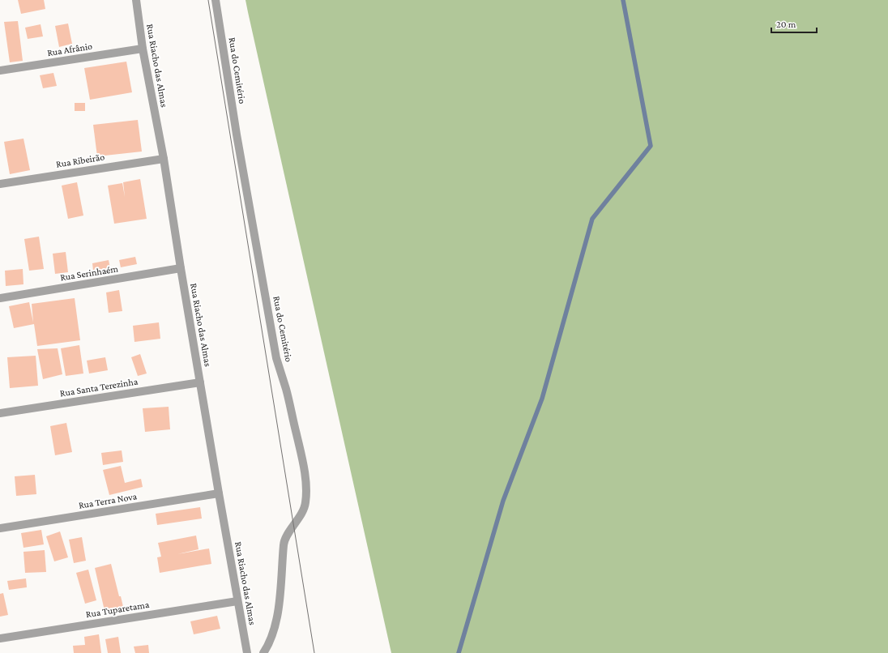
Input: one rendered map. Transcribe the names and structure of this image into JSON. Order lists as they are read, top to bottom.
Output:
{
  "streets": {
    "street": [
      "Rua Afrânio",
      "Rua Riacho das Almas",
      "Rua do Cemitério",
      "Rua Ribeirão",
      "Rua Serinhaém",
      "Rua Santa Terezinha",
      "Rua Terra Nova",
      "Rua Tuparetama"
    ]
  },
  "crossings": [
    ["Rua Afrânio", "Rua Riacho das Almas"],
    ["Rua Riacho das Almas", "Rua Ribeirão"],
    ["Rua Riacho das Almas", "Rua Serinhaém"],
    ["Rua Riacho das Almas", "Rua Santa Terezinha"],
    ["Rua Riacho das Almas", "Rua Terra Nova"],
    ["Rua Riacho das Almas", "Rua Tuparetama"]
  ],
  "scale_bar": "20 m"
}
